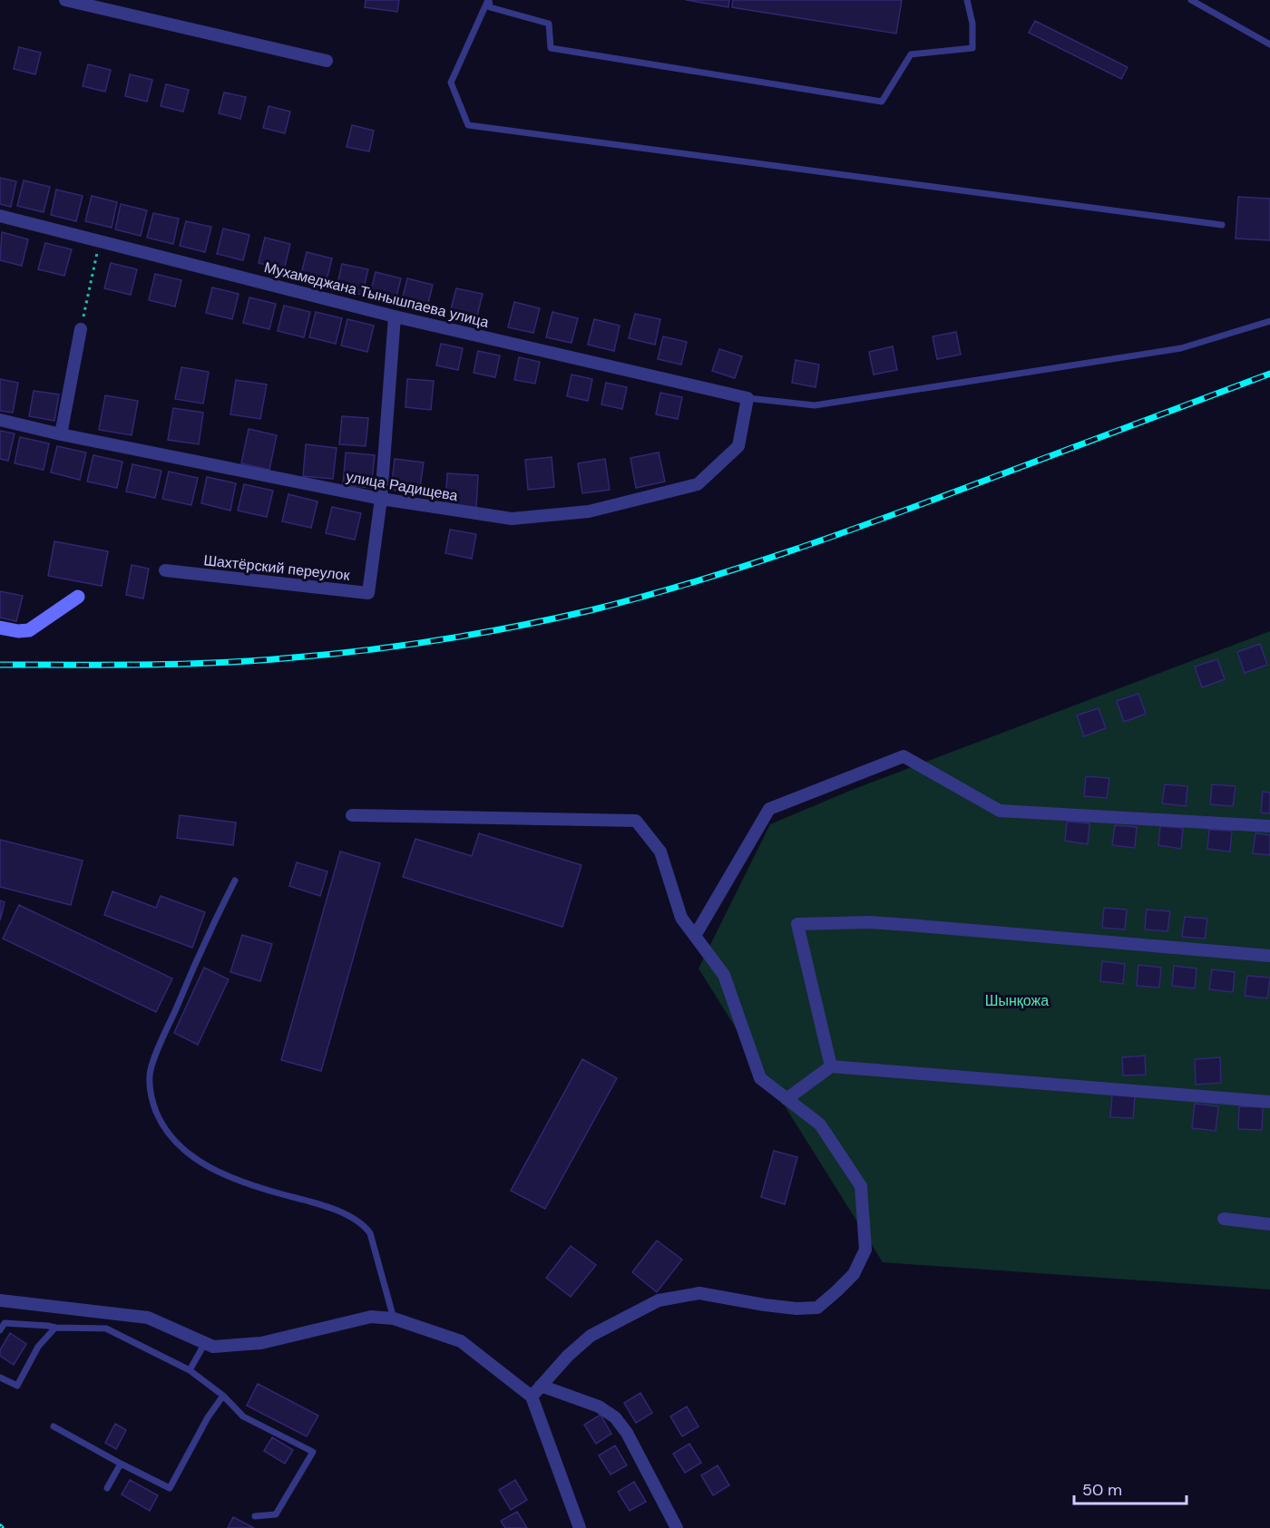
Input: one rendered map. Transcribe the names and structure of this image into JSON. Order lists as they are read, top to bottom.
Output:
{
  "streets": {
    "street": ["Мухамеджана Тынышпаева улица", "улица Радищева", "Шахтёрский переулок"]
  },
  "crossings": [
    ["Мухамеджана Тынышпаева улица", "улица Радищева"],
    ["Мухамеджана Тынышпаева улица", "Шахтёрский переулок"],
    ["улица Радищева", "Шахтёрский переулок"]
  ],
  "parks": ["Шынқожа"],
  "scale_bar": "50 m"
}
